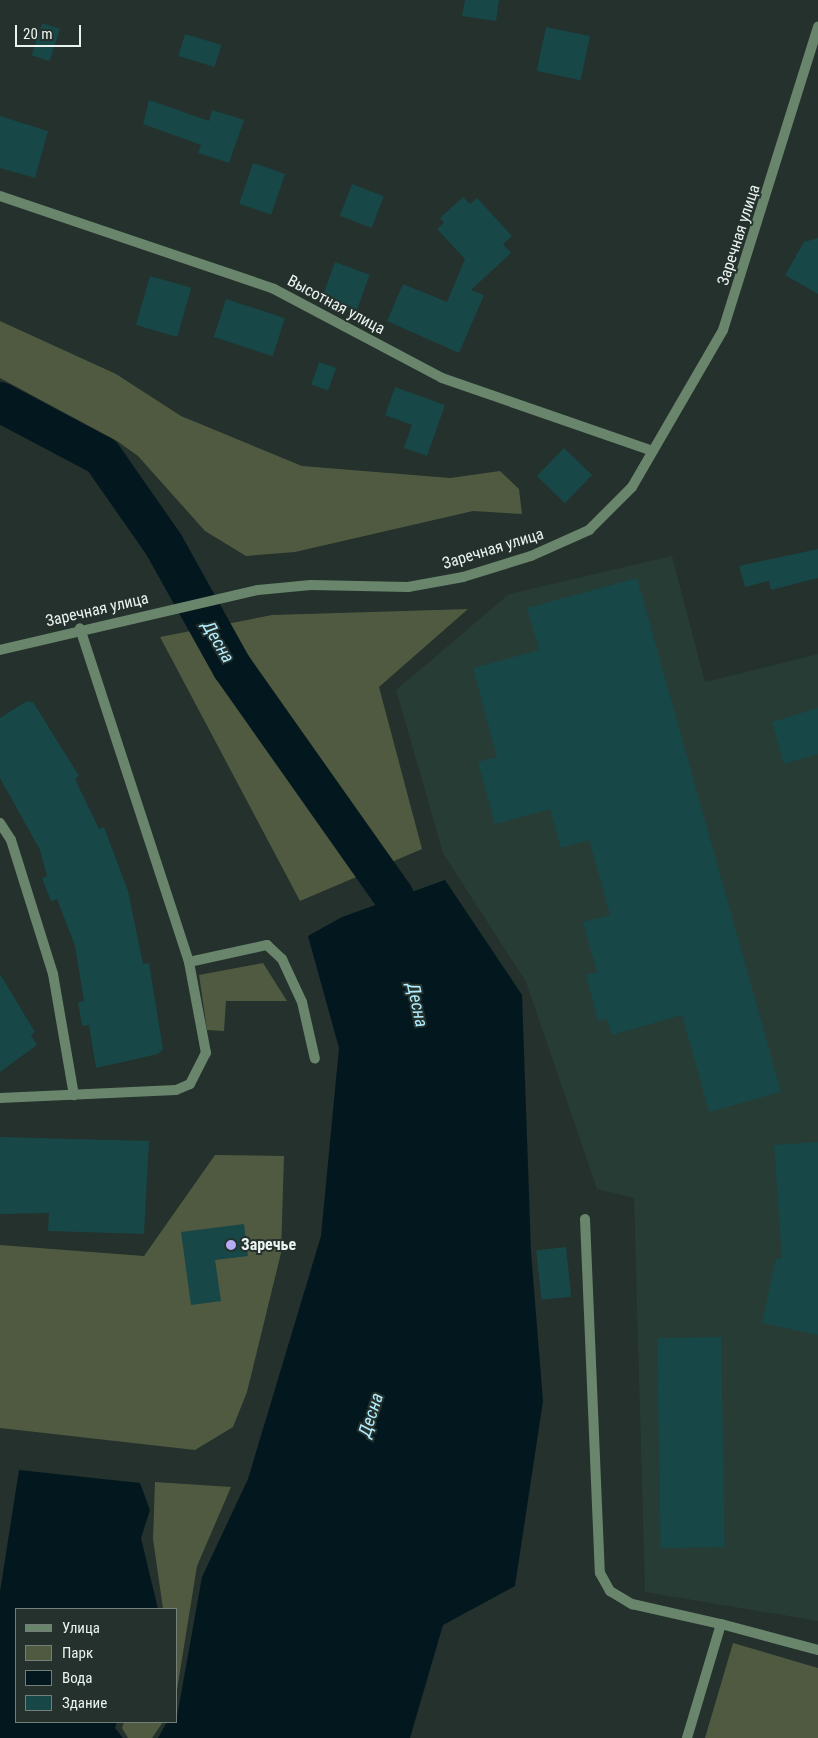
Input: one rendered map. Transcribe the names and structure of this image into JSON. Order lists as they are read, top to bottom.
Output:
{
  "streets": {
    "street": ["Заречная улица", "Высотная улица"]
  },
  "crossings": [
    ["Заречная улица", "Высотная улица"]
  ],
  "water": ["Десна"],
  "places": ["Заречье"],
  "legend": [
    "Улица",
    "Парк",
    "Вода",
    "Здание"
  ],
  "scale_bar": "20 m"
}
